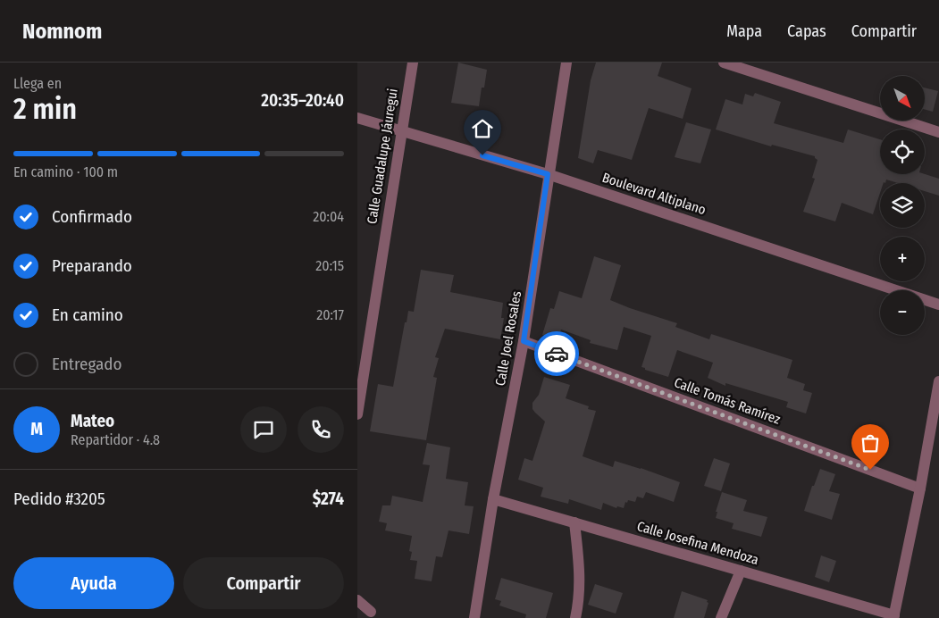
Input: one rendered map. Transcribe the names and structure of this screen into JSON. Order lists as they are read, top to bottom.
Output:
{
  "streets": {
    "street": [
      "Calle Guadalupe Jáuregui",
      "Boulevard Altiplano",
      "Calle Joel Rosales",
      "Calle Tomás Ramírez",
      "Calle Josefina Mendoza"
    ]
  },
  "crossings": [
    ["Calle Guadalupe Jáuregui", "Boulevard Altiplano"],
    ["Boulevard Altiplano", "Calle Joel Rosales"],
    ["Calle Joel Rosales", "Calle Tomás Ramírez"],
    ["Calle Joel Rosales", "Calle Josefina Mendoza"]
  ],
  "north": "bottom right",
  "page": {
    "header": "Nomnom",
    "nav": ["Mapa", "Capas", "Compartir"],
    "heading": ["2 min", "Llega en", "20:35–20:40"],
    "panel": [
      "Mateo",
      "Repartidor · 4.8",
      "Pedido #3205",
      "$274"
    ],
    "map_buttons": ["+", "−"],
    "bar": "En camino · 100 m",
    "list": [
      ["Confirmado", "20:04"],
      ["Preparando", "20:15"],
      ["En camino", "20:17"],
      "Entregado"
    ],
    "round": "M",
    "buttons": ["Ayuda", "Compartir"]
  }
}
